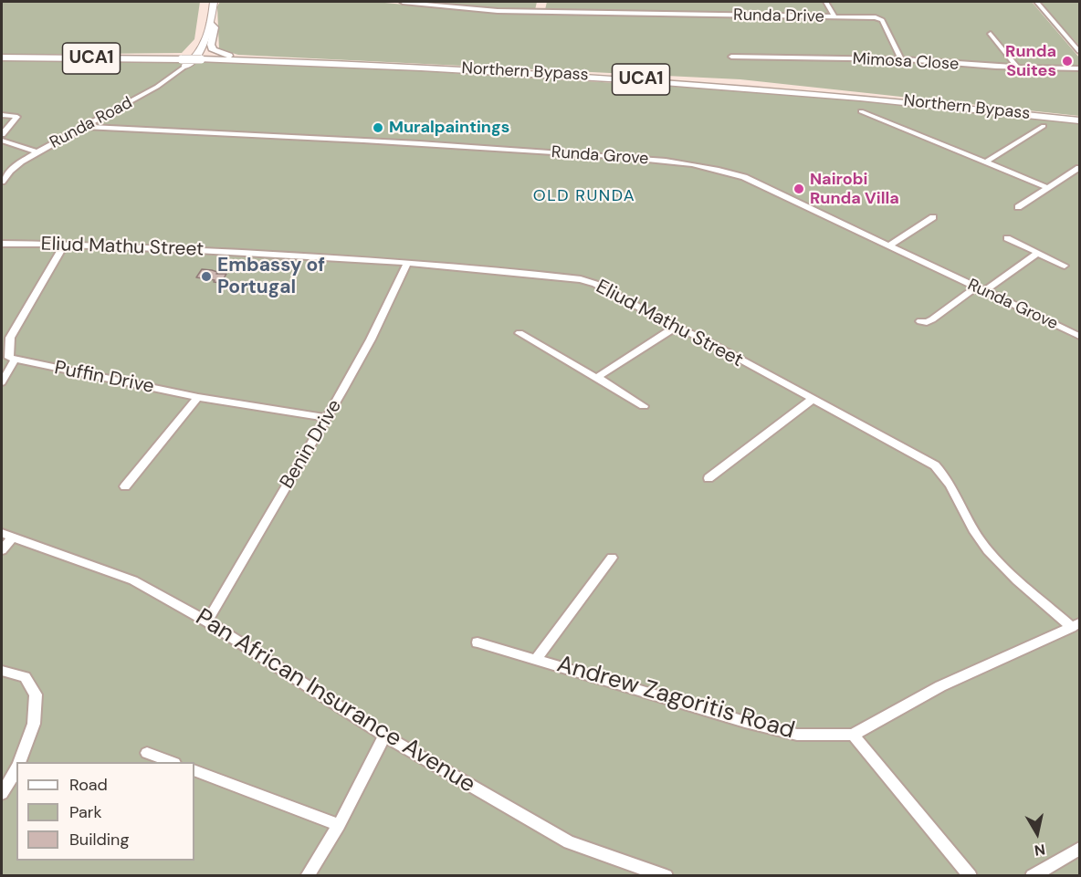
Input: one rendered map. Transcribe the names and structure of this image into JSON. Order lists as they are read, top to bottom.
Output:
{
  "streets": {
    "main road": ["UCA1", "Northern Bypass"],
    "street": [
      "Runda Drive",
      "Mimosa Close",
      "Runda Road",
      "Runda Grove",
      "Eliud Mathu Street",
      "Puffin Drive",
      "Benin Drive",
      "Andrew Zagoritis Road",
      "Pan African Insurance Avenue"
    ]
  },
  "crossings": [
    ["Runda Drive", "Mimosa Close"],
    ["Northern Bypass", "Runda Road"],
    ["Runda Road", "Runda Grove"],
    ["Eliud Mathu Street", "Benin Drive"],
    ["Eliud Mathu Street", "Andrew Zagoritis Road"],
    ["Puffin Drive", "Benin Drive"],
    ["Benin Drive", "Pan African Insurance Avenue"]
  ],
  "districts": ["OLD RUNDA"],
  "places": [
    "Runda Suites",
    "Muralpaintings",
    "Nairobi Runda Villa",
    "Embassy of Portugal"
  ],
  "legend": ["Road", "Park", "Building"],
  "north": "bottom"
}
